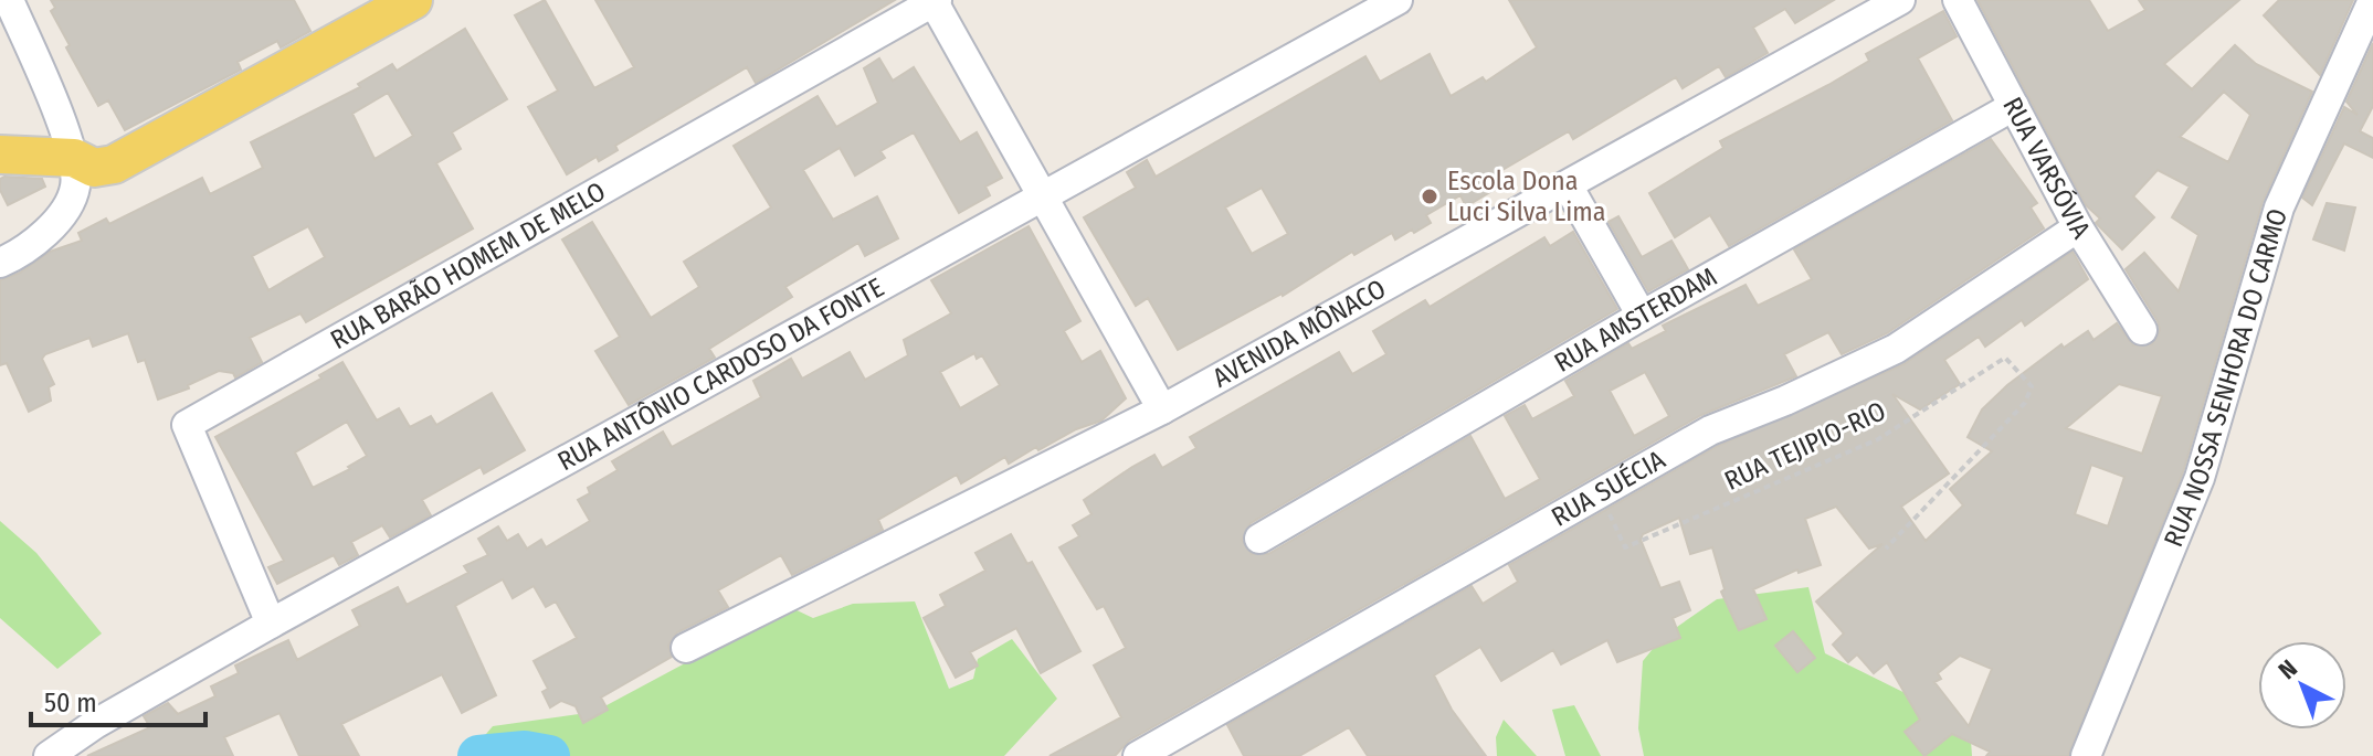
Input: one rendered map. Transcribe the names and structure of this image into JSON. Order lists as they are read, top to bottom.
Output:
{
  "streets": {
    "street": [
      "RUA VARSÓVIA",
      "RUA BARÃO HOMEM DE MELO",
      "RUA AMSTERDAM",
      "AVENIDA MÔNACO",
      "RUA ANTÔNIO CARDOSO DA FONTE",
      "RUA NOSSA SENHORA DO CARMO",
      "RUA SUÉCIA"
    ],
    "path": ["RUA TEJIPIO-RIO"]
  },
  "crossings": [
    ["RUA VARSÓVIA", "RUA AMSTERDAM"],
    ["RUA VARSÓVIA", "RUA SUÉCIA"],
    ["RUA BARÃO HOMEM DE MELO", "RUA ANTÔNIO CARDOSO DA FONTE"],
    ["RUA TEJIPIO-RIO", "RUA SUÉCIA"]
  ],
  "places": ["Escola Dona Luci Silva Lima"],
  "scale_bar": "50 m",
  "north": "top left"
}
